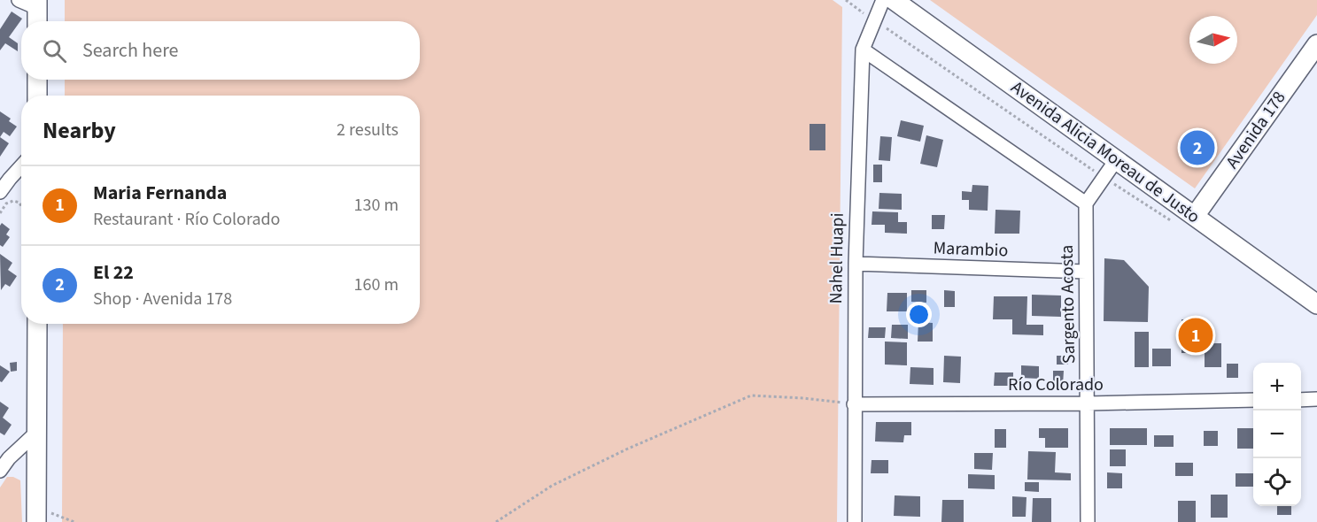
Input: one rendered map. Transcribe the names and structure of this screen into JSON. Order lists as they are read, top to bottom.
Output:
{
  "streets": {
    "main road": ["Avenida 178", "Avenida Alicia Moreau de Justo"],
    "street": [
      "Marambio",
      "Nahel Huapi",
      "Sargento Acosta",
      "Río Colorado"
    ]
  },
  "crossings": [
    ["Avenida 178", "Avenida Alicia Moreau de Justo"],
    ["Marambio", "Nahel Huapi"],
    ["Marambio", "Sargento Acosta"],
    ["Nahel Huapi", "Río Colorado"],
    ["Sargento Acosta", "Río Colorado"]
  ],
  "north": "right",
  "page": {
    "search": "Search here",
    "heading": ["Nearby", "2 results"],
    "pins": ["2", "1"],
    "list": [
      {
        "mark": "1",
        "name": "Maria Fernanda",
        "note": "Restaurant · Río Colorado",
        "value": "130 m"
      },
      {
        "mark": "2",
        "name": "El 22",
        "note": "Shop · Avenida 178",
        "value": "160 m"
      }
    ],
    "map_buttons": ["+", "−"]
  }
}
